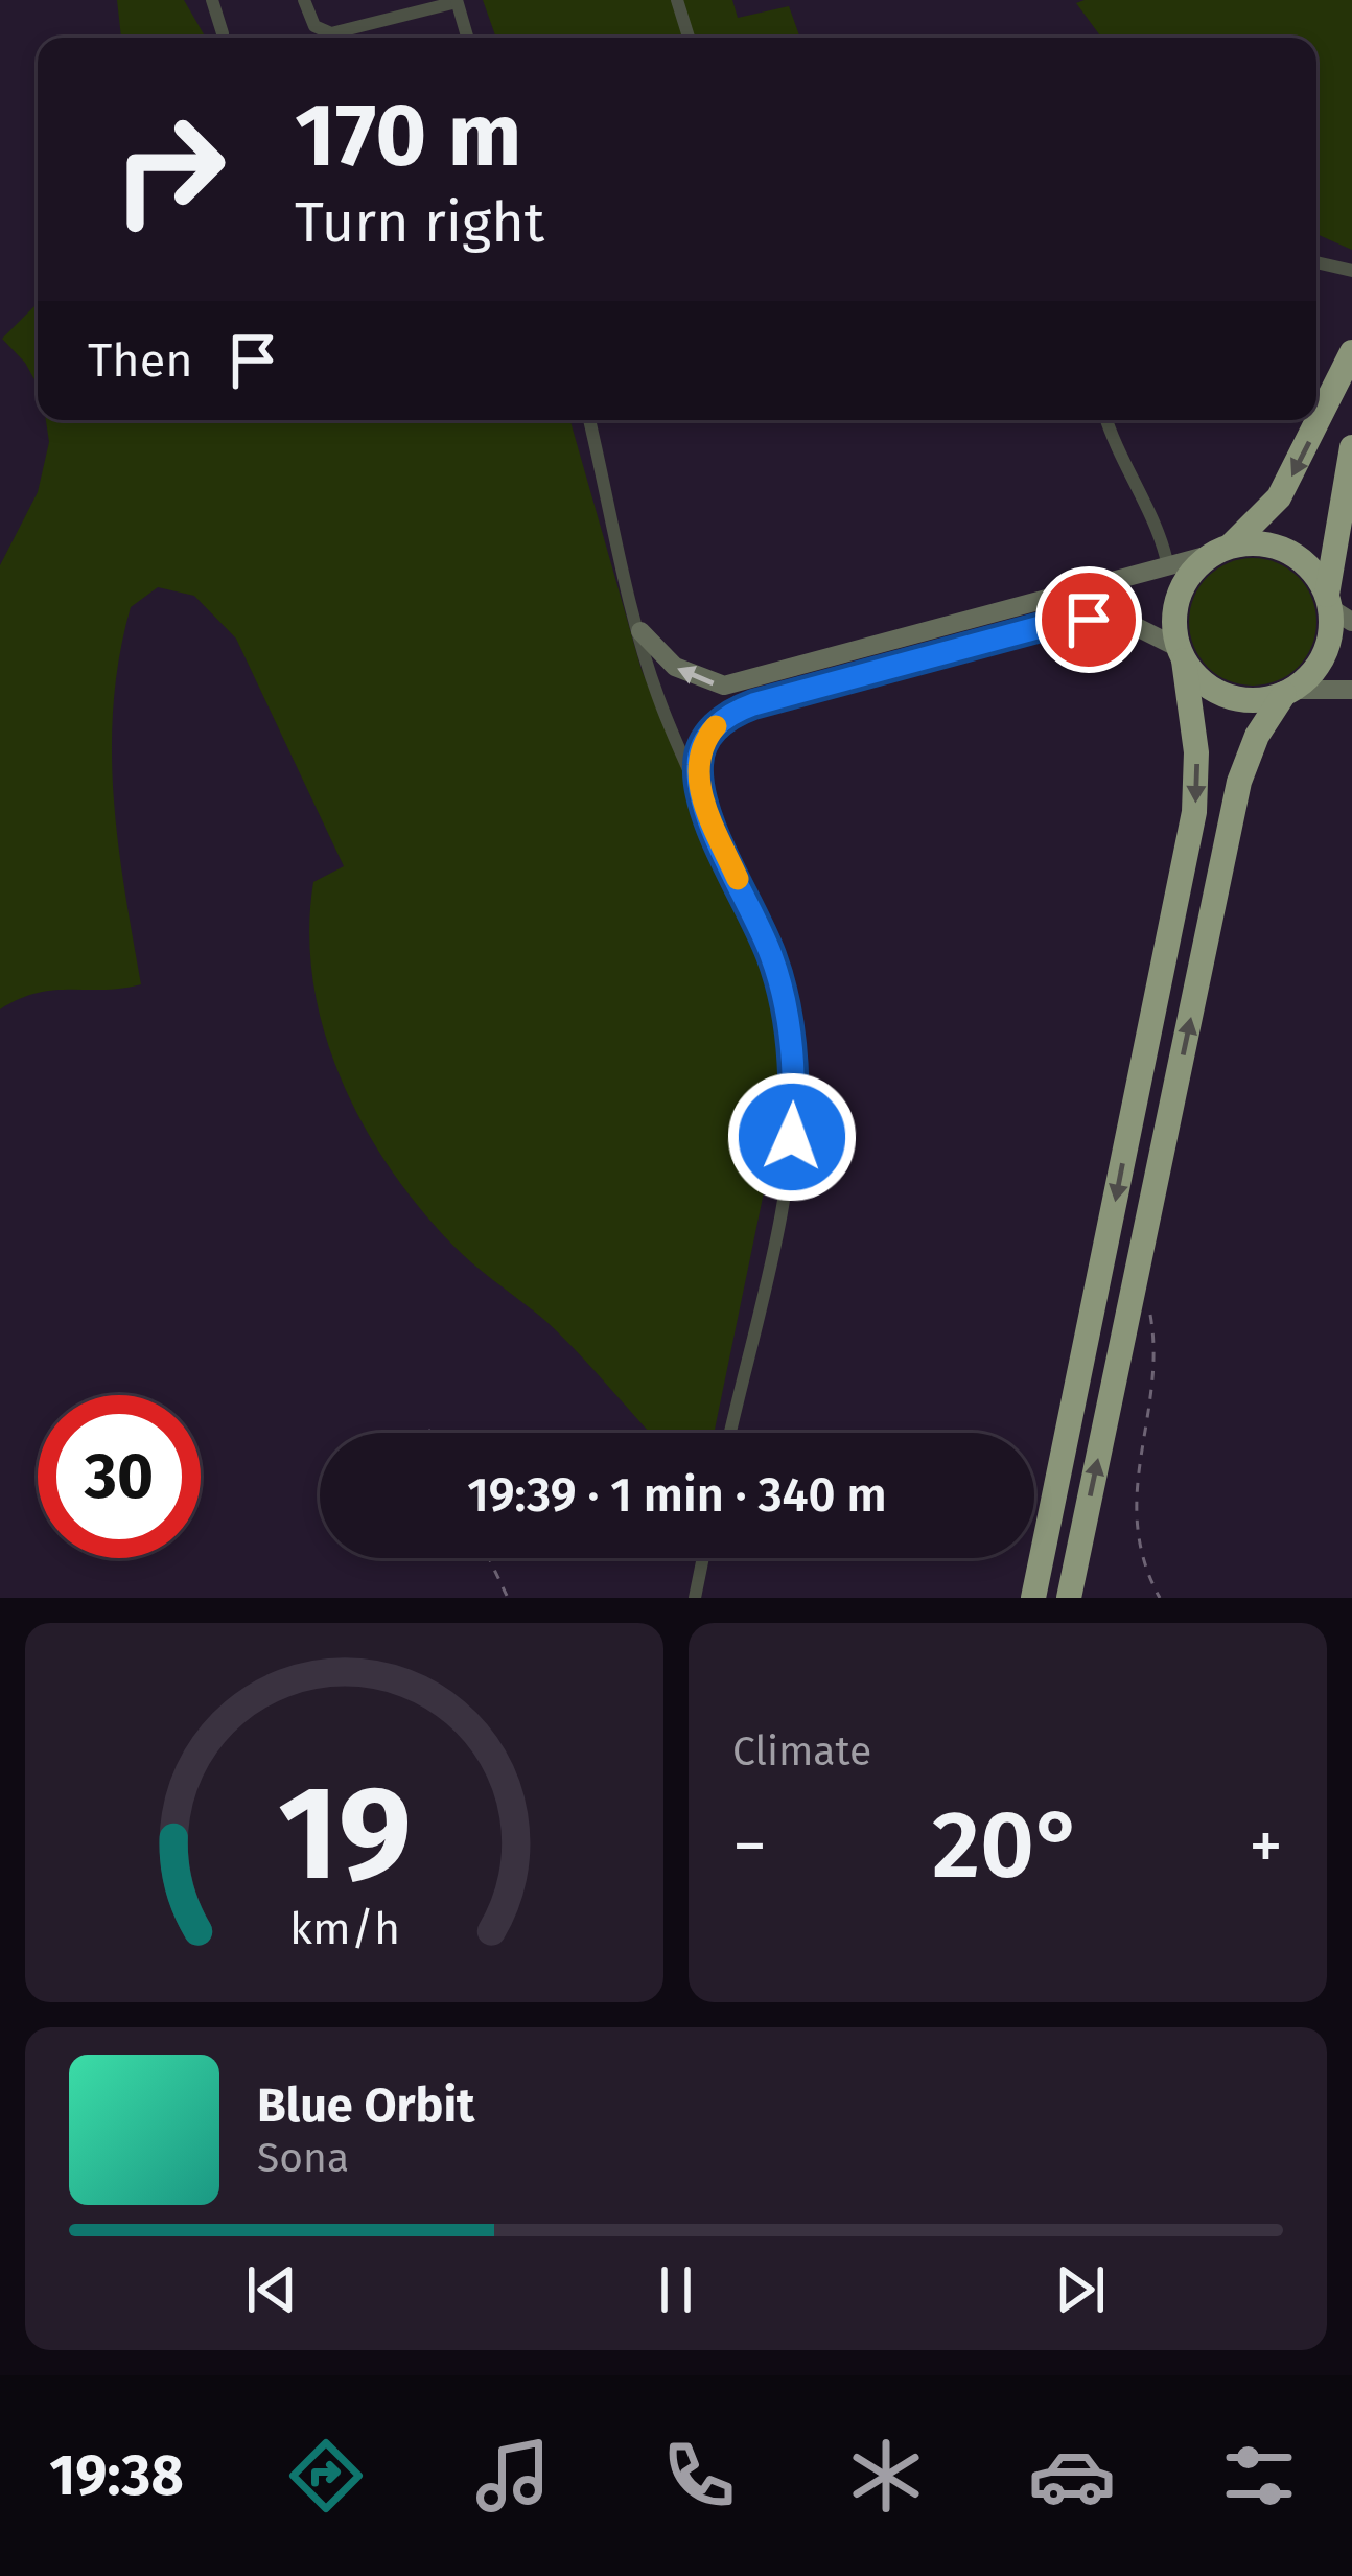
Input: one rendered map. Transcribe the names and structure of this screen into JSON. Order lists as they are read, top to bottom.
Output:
{
  "page": {
    "turn": ["170 m", "Turn right"],
    "then": "Then",
    "limit": "30",
    "trip": "19:39 · 1 min · 340 m",
    "tile": "Climate",
    "heat": ["−", "20°", "+"],
    "song": ["Blue Orbit", "Sona"],
    "tabs": "19:38",
    "gauge": ["19", "km/h"]
  }
}
